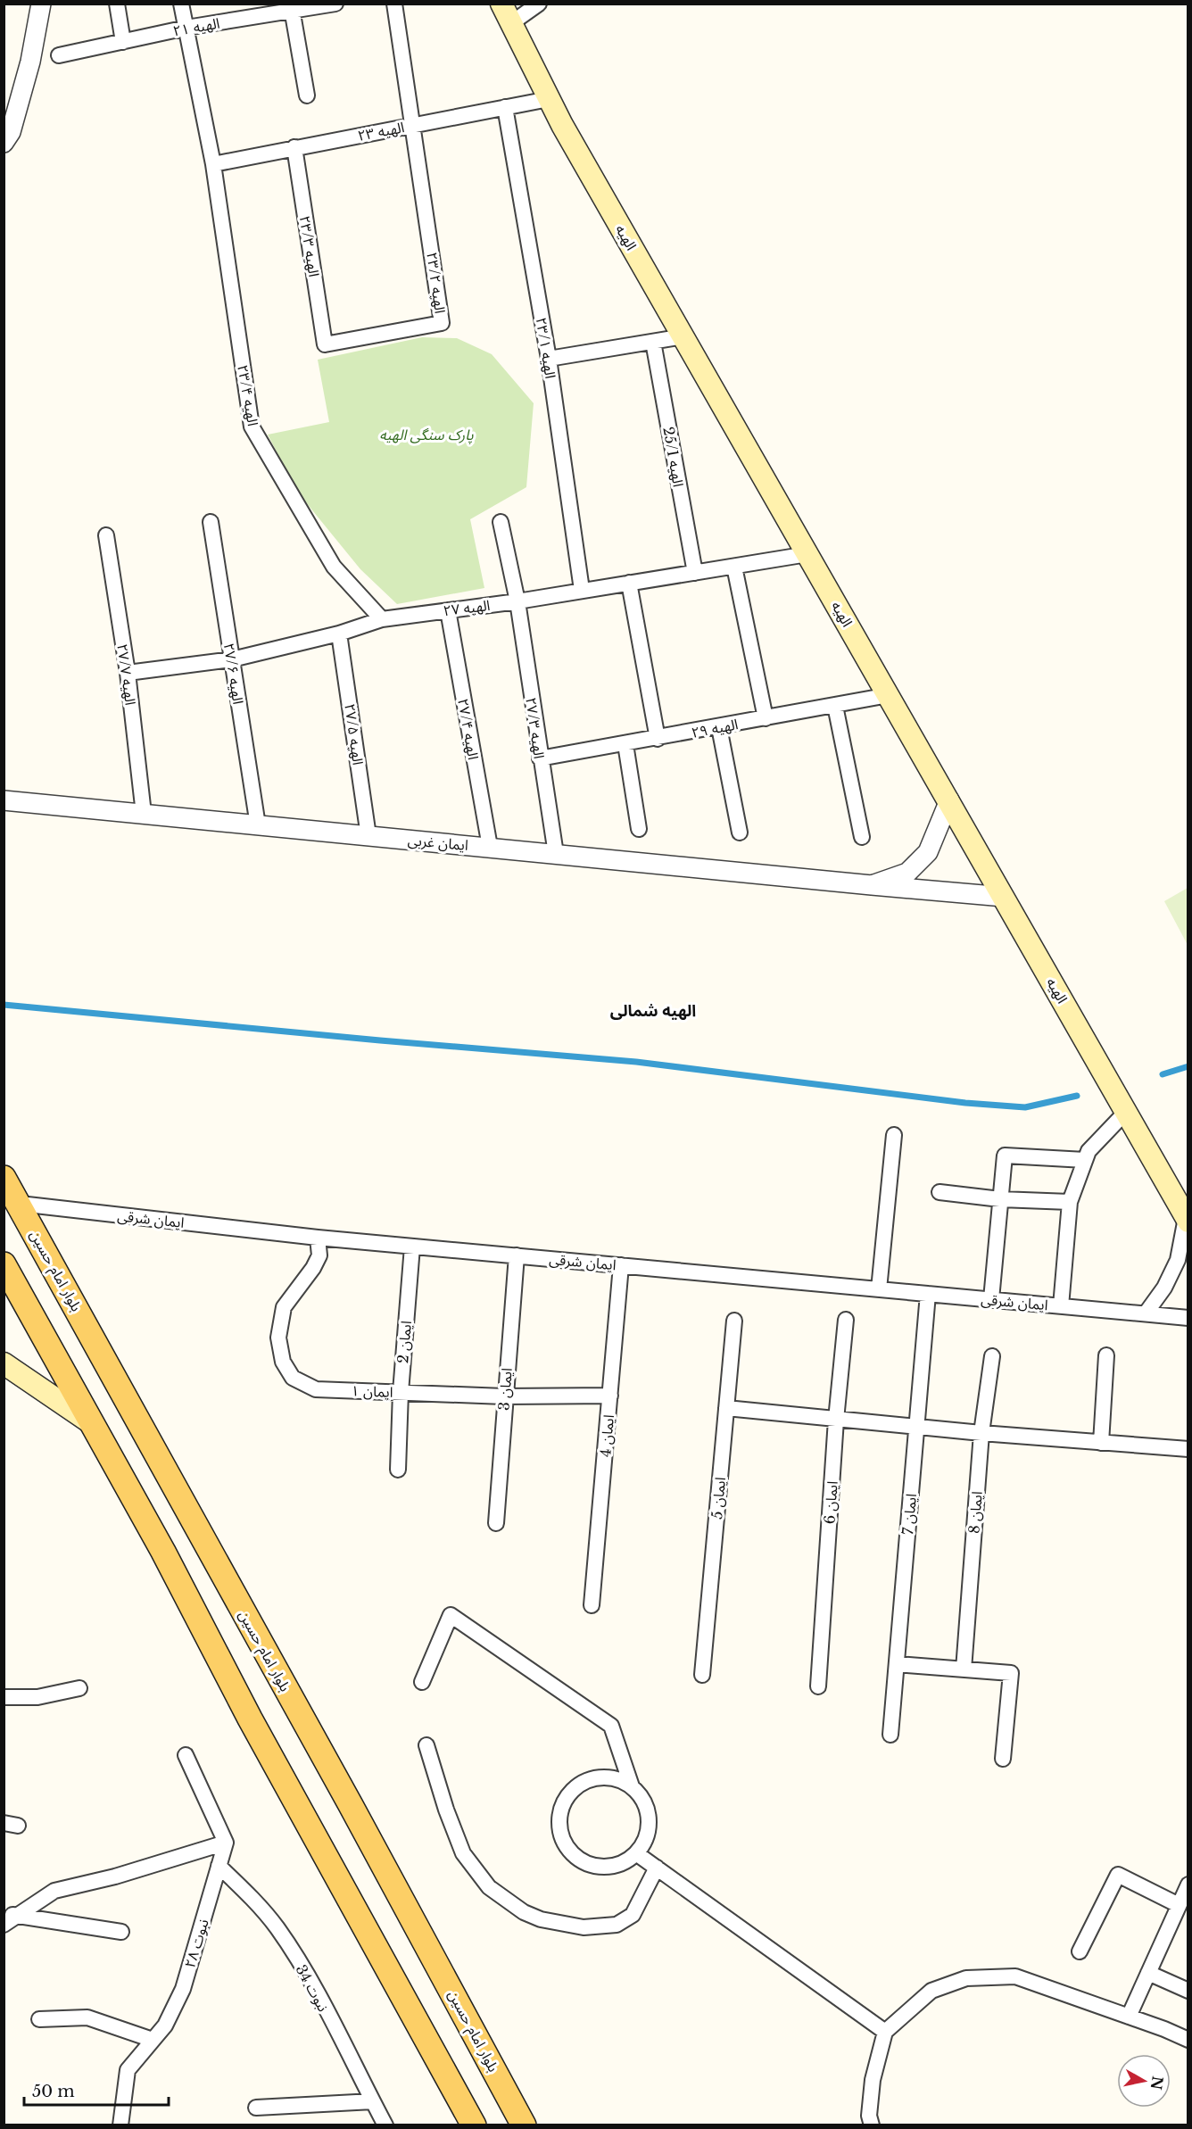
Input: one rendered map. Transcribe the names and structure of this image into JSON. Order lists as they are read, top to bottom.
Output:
{
  "streets": {
    "main road": ["الهیه", "بلوار امام حسین"],
    "street": [
      "الهیه ۲۱",
      "الهیه ۲۳",
      "الهیه ۲۳/۳",
      "الهیه ۲۳/۲",
      "الهیه ۲۳/۱",
      "الهیه ۲۳/۴",
      "الهیه 25/1",
      "الهیه ۲۷",
      "الهیه ۲۷/۶",
      "الهیه ۲۷/۷",
      "الهیه ۲۷/۳",
      "الهیه ۲۹",
      "الهیه ۲۷/۴",
      "الهیه ۲۷/۵",
      "ایمان غربی",
      "ایمان شرقی",
      "ایمان 2",
      "ایمان 3",
      "ایمان ۱",
      "ایمان 4",
      "ایمان 5",
      "ایمان 6",
      "ایمان 8",
      "ایمان 7",
      "نبوت ۲۸",
      "نبوت 34"
    ]
  },
  "crossings": [
    ["الهیه ۲۱", "الهیه ۲۳/۴"],
    ["الهیه ۲۳", "الهیه"],
    ["الهیه ۲۳", "الهیه ۲۳/۳"],
    ["الهیه ۲۳", "الهیه ۲۳/۲"],
    ["الهیه ۲۳", "الهیه ۲۳/۱"],
    ["الهیه ۲۳", "الهیه ۲۳/۴"],
    ["الهیه", "الهیه ۲۷"],
    ["الهیه", "الهیه ۲۹"],
    ["الهیه", "ایمان غربی"],
    ["الهیه ۲۳/۳", "الهیه ۲۳/۲"],
    ["الهیه ۲۳/۱", "الهیه ۲۷"],
    ["الهیه ۲۳/۴", "الهیه ۲۷"],
    ["الهیه 25/1", "الهیه ۲۷"],
    ["الهیه ۲۷", "الهیه ۲۷/۶"],
    ["الهیه ۲۷", "الهیه ۲۷/۷"],
    ["الهیه ۲۷", "الهیه ۲۷/۳"],
    ["الهیه ۲۷", "الهیه ۲۷/۴"],
    ["الهیه ۲۷", "الهیه ۲۷/۵"],
    ["الهیه ۲۷/۶", "ایمان غربی"],
    ["الهیه ۲۷/۷", "ایمان غربی"],
    ["الهیه ۲۷/۳", "الهیه ۲۹"],
    ["الهیه ۲۷/۳", "ایمان غربی"],
    ["الهیه ۲۷/۴", "ایمان غربی"],
    ["الهیه ۲۷/۵", "ایمان غربی"],
    ["ایمان شرقی", "بلوار امام حسین"],
    ["ایمان شرقی", "ایمان 2"],
    ["ایمان شرقی", "ایمان 3"],
    ["ایمان شرقی", "ایمان ۱"],
    ["ایمان شرقی", "ایمان 4"],
    ["ایمان شرقی", "ایمان 7"],
    ["ایمان 2", "ایمان ۱"],
    ["ایمان 3", "ایمان ۱"],
    ["ایمان ۱", "ایمان 4"],
    ["نبوت ۲۸", "نبوت 34"]
  ],
  "districts": ["الهیه شمالی"],
  "parks": ["پارک سنگی الهیه"],
  "scale_bar": "50 m",
  "north": "right"
}
